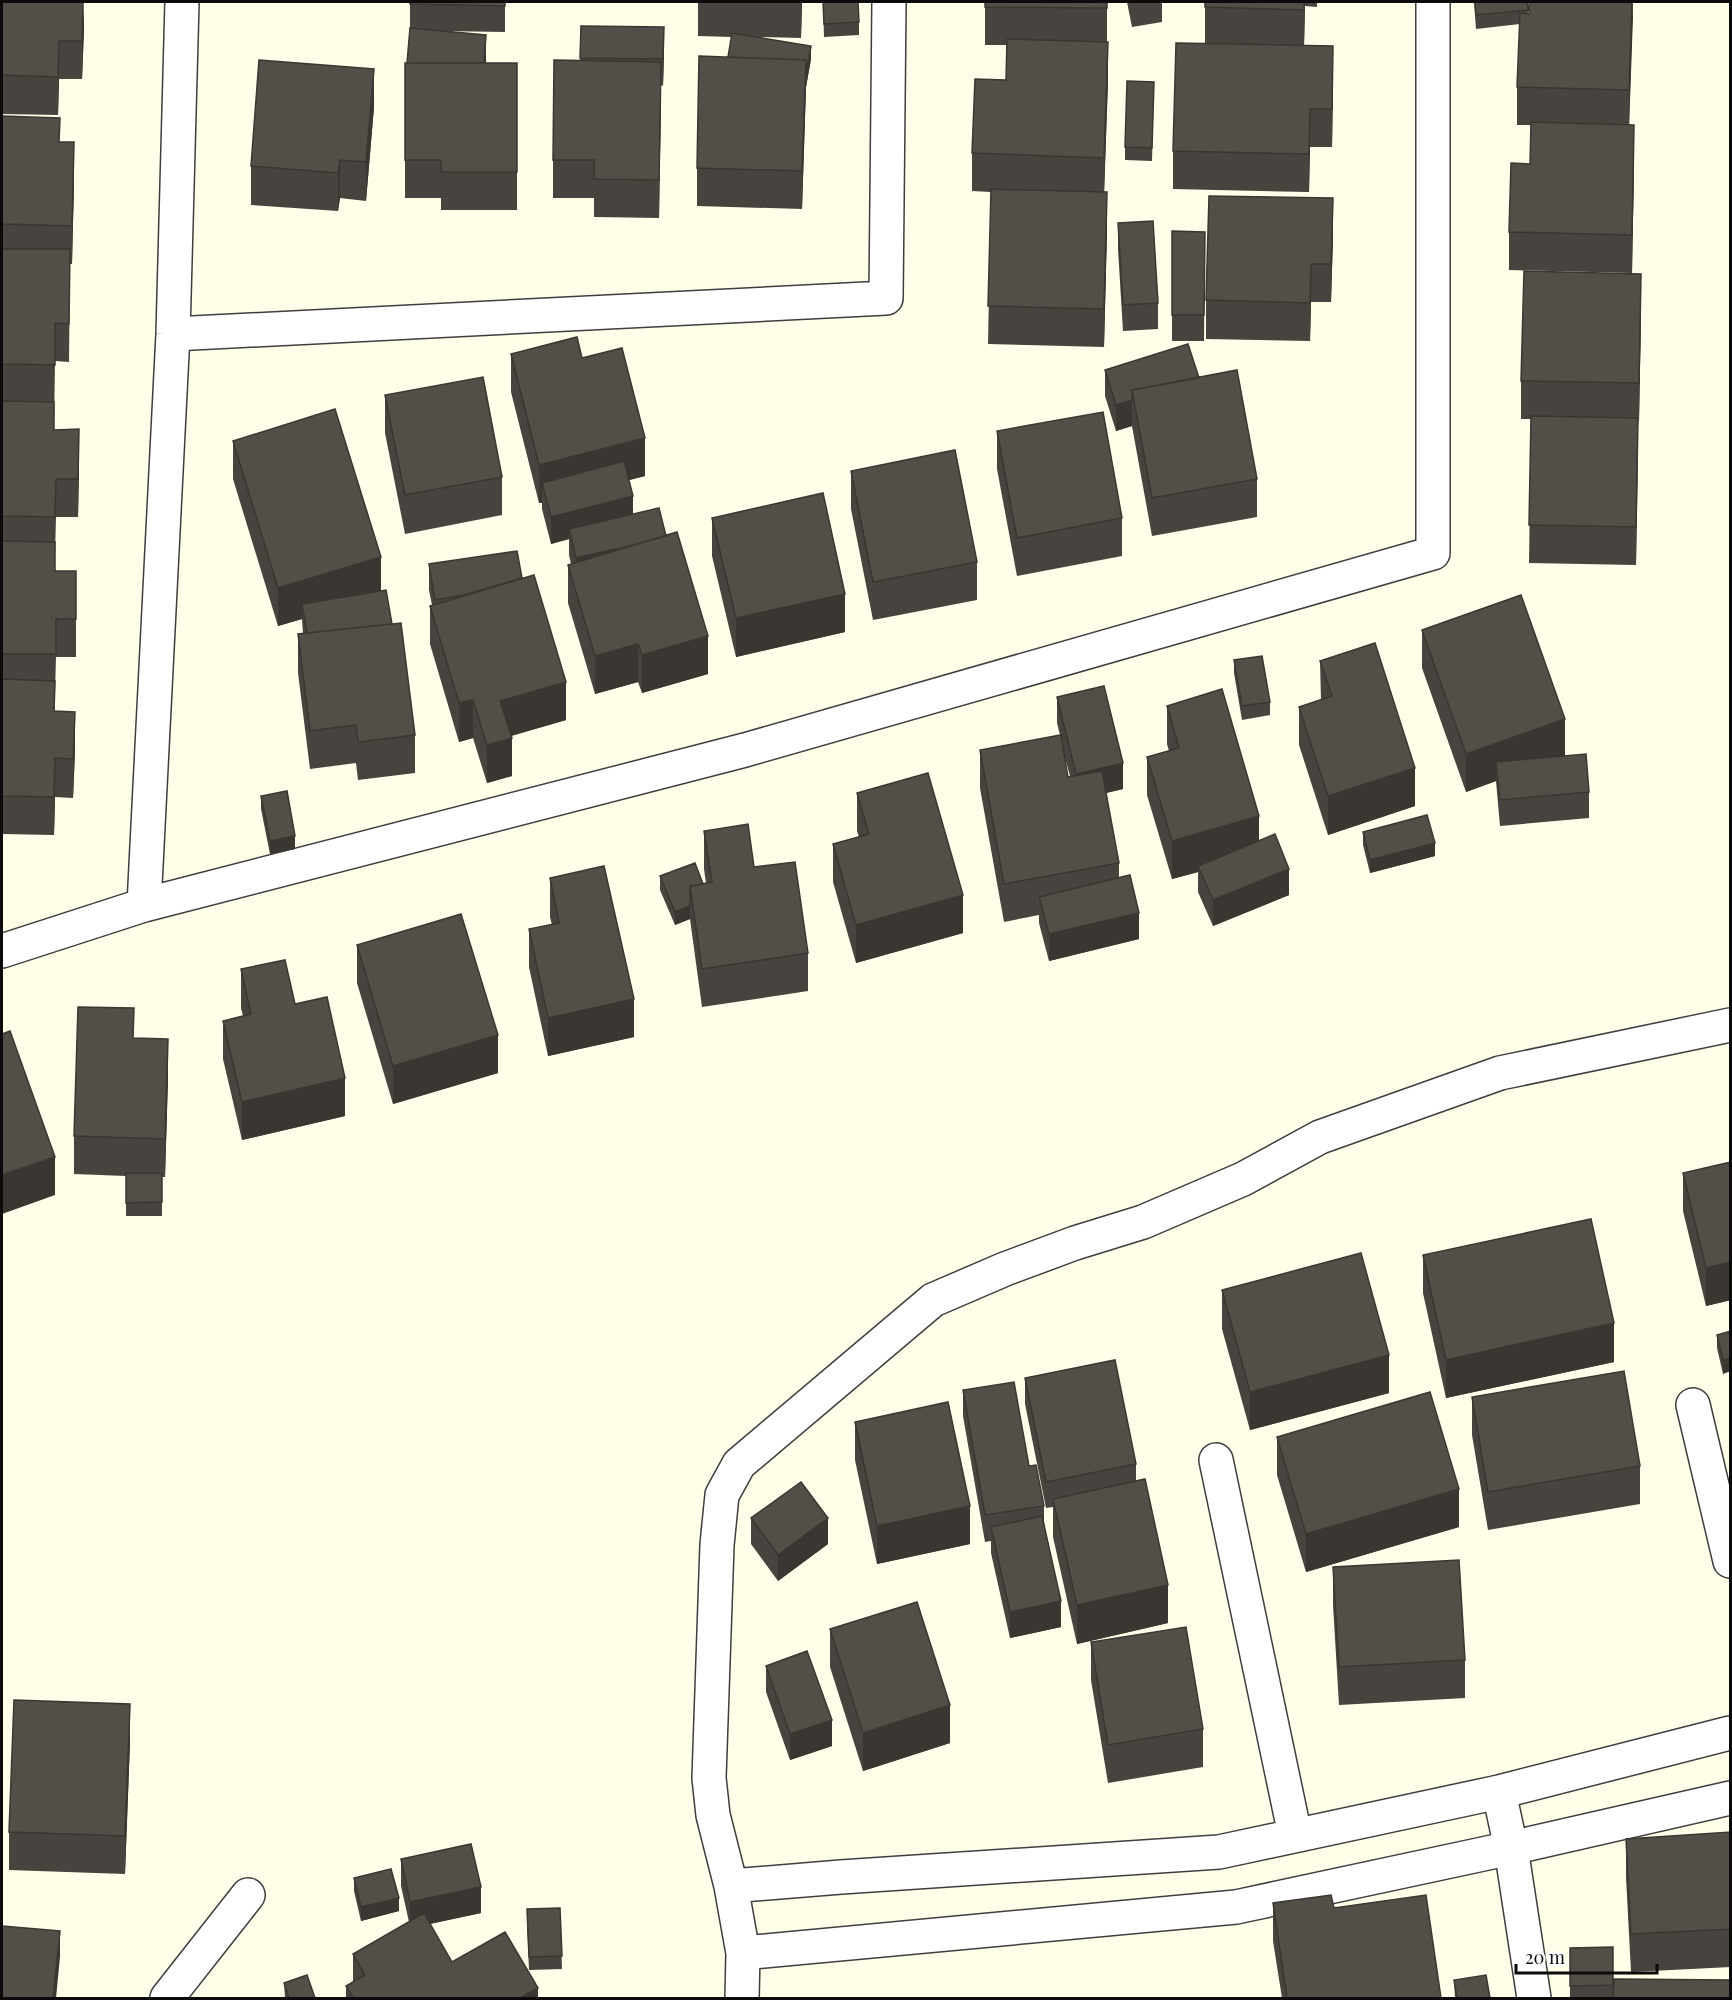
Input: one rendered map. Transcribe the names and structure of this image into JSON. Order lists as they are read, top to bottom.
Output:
{
  "scale_bar": "20 m"
}
